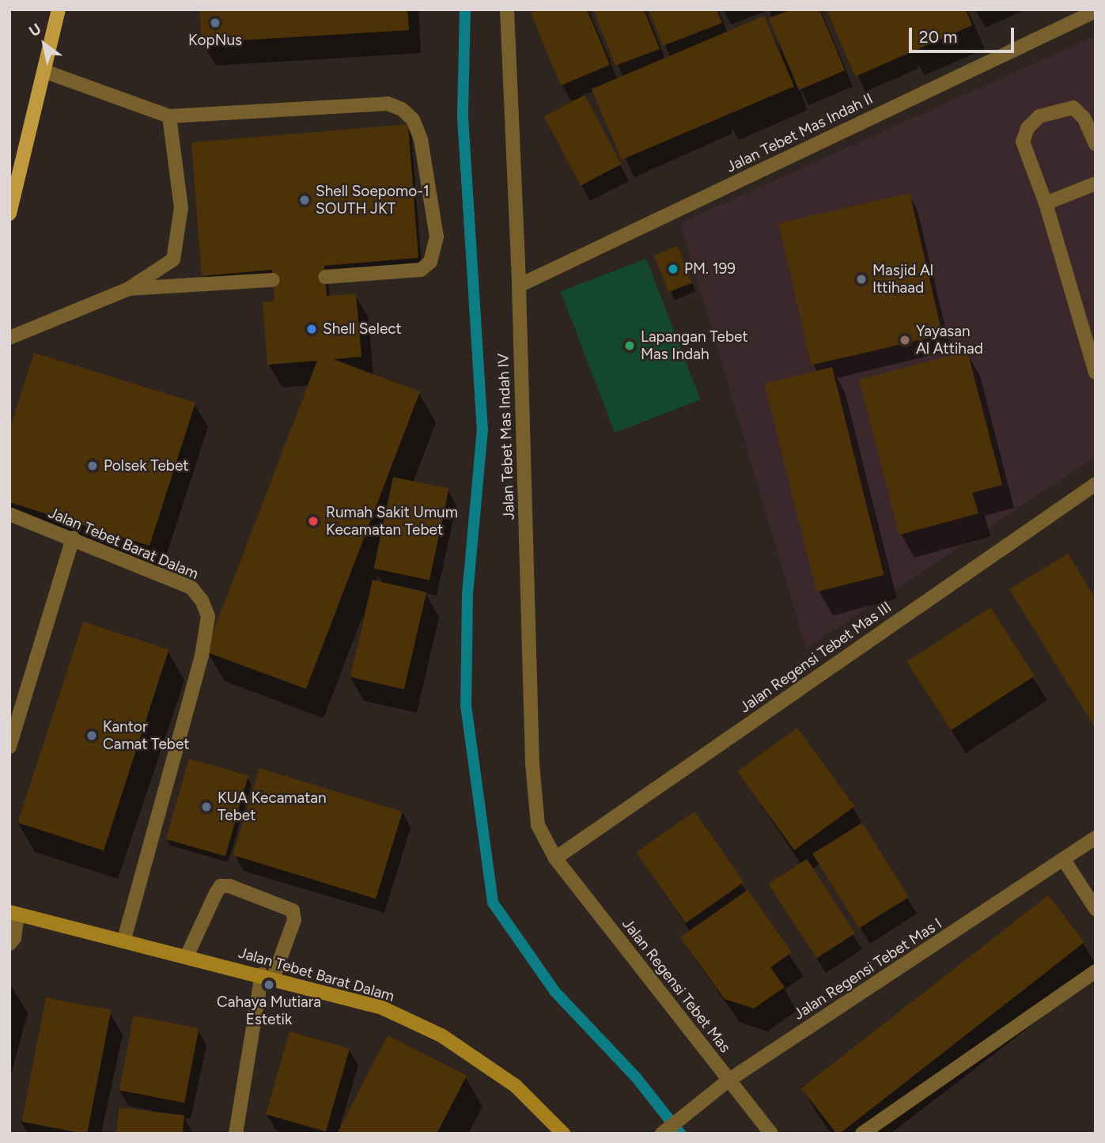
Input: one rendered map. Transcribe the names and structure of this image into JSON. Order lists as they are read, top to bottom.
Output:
{
  "streets": {
    "street": [
      "Jalan Tebet Mas Indah II",
      "Jalan Tebet Mas Indah IV",
      "Jalan Tebet Barat Dalam",
      "Jalan Regensi Tebet Mas III",
      "Jalan Regensi Tebet Mas I",
      "Jalan Regensi Tebet Mas"
    ]
  },
  "crossings": [
    ["Jalan Tebet Mas Indah II", "Jalan Tebet Mas Indah IV"],
    ["Jalan Tebet Mas Indah IV", "Jalan Regensi Tebet Mas III"],
    ["Jalan Tebet Mas Indah IV", "Jalan Regensi Tebet Mas"],
    ["Jalan Regensi Tebet Mas III", "Jalan Regensi Tebet Mas"],
    ["Jalan Regensi Tebet Mas I", "Jalan Regensi Tebet Mas"]
  ],
  "places": [
    "KopNus",
    "Shell Soepomo-1 SOUTH JKT",
    "PM. 199",
    "Masjid Al Ittihaad",
    "Shell Select",
    "Yayasan Al Attihad",
    "Lapangan Tebet Mas Indah",
    "Polsek Tebet",
    "Rumah Sakit Umum Kecamatan Tebet",
    "Kantor Camat Tebet",
    "KUA Kecamatan Tebet",
    "Cahaya Mutiara Estetik"
  ],
  "scale_bar": "20 m",
  "north": "top left"
}
